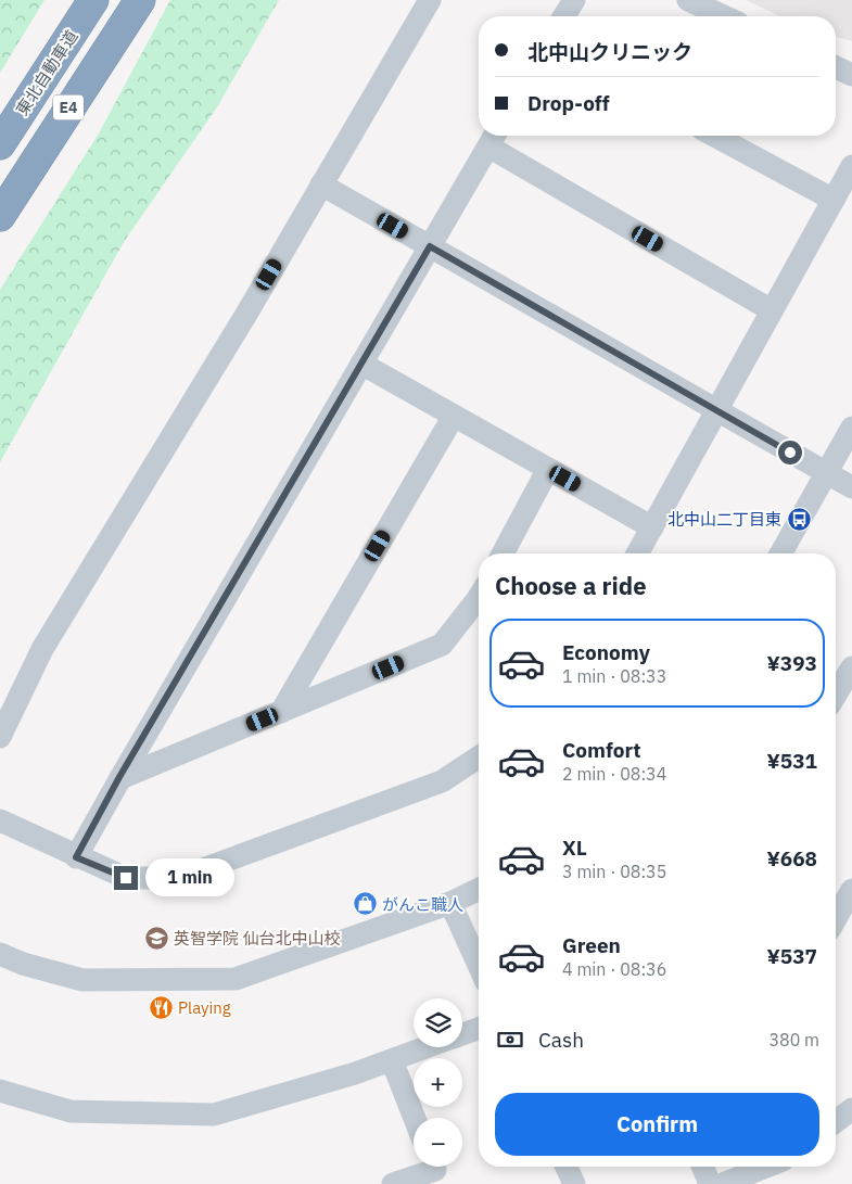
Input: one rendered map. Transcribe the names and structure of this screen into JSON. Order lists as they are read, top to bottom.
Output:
{
  "streets": {
    "highway": ["東北自動車道", "E4"]
  },
  "places": {
    "bus stop": ["北中山二丁目東"],
    "shop": ["がんこ職人"],
    "school or university": ["英智学院 仙台北中山校"],
    "restaurant": ["Playing"]
  },
  "page": {
    "banner": ["北中山クリニック", "Drop-off"],
    "heading": "Choose a ride",
    "list": [
      {
        "name": "Economy",
        "note": "1 min · 08:33",
        "value": "¥393"
      },
      {
        "name": "Comfort",
        "note": "2 min · 08:34",
        "value": "¥531"
      },
      {
        "name": "XL",
        "note": "3 min · 08:35",
        "value": "¥668"
      },
      {
        "name": "Green",
        "note": "4 min · 08:36",
        "value": "¥537"
      }
    ],
    "bubble": "1 min",
    "map_buttons": ["+", "−"],
    "pay": ["Cash", "380 m"],
    "buttons": "Confirm"
  }
}
